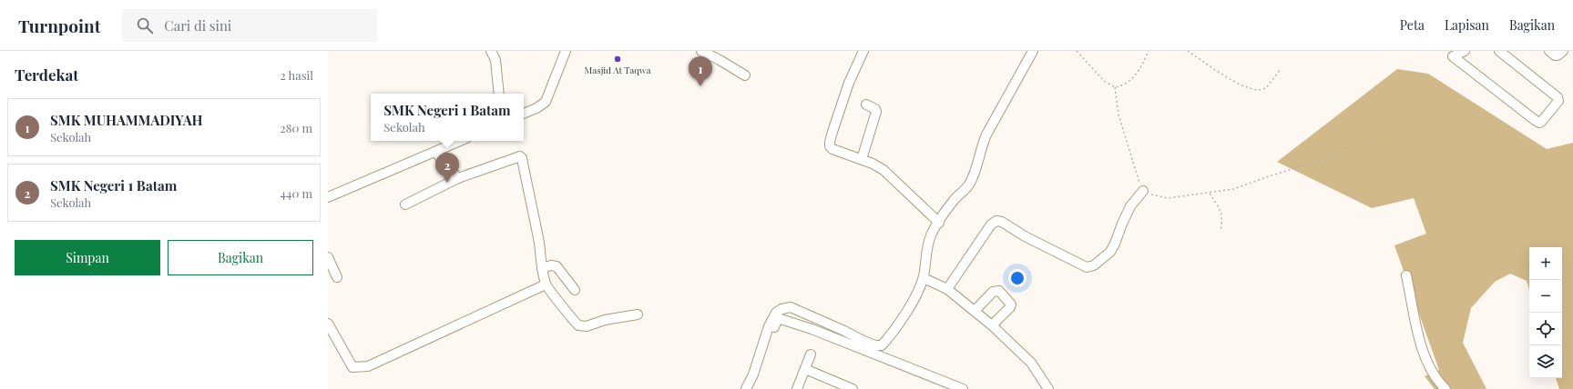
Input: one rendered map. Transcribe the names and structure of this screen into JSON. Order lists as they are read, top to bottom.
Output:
{
  "places": ["Masjid At Taqwa"],
  "page": {
    "header": "Turnpoint",
    "search": "Cari di sini",
    "nav": ["Peta", "Lapisan", "Bagikan"],
    "heading": ["Terdekat", "2 hasil"],
    "pins": ["1", "2"],
    "popup": ["SMK Negeri 1 Batam", "Sekolah"],
    "list": [
      {
        "mark": "1",
        "name": "SMK MUHAMMADIYAH",
        "note": "Sekolah",
        "value": "280 m"
      },
      {
        "mark": "2",
        "name": "SMK Negeri 1 Batam",
        "note": "Sekolah",
        "value": "440 m"
      }
    ],
    "buttons": ["Simpan", "Bagikan"],
    "map_buttons": ["+", "−"]
  }
}
